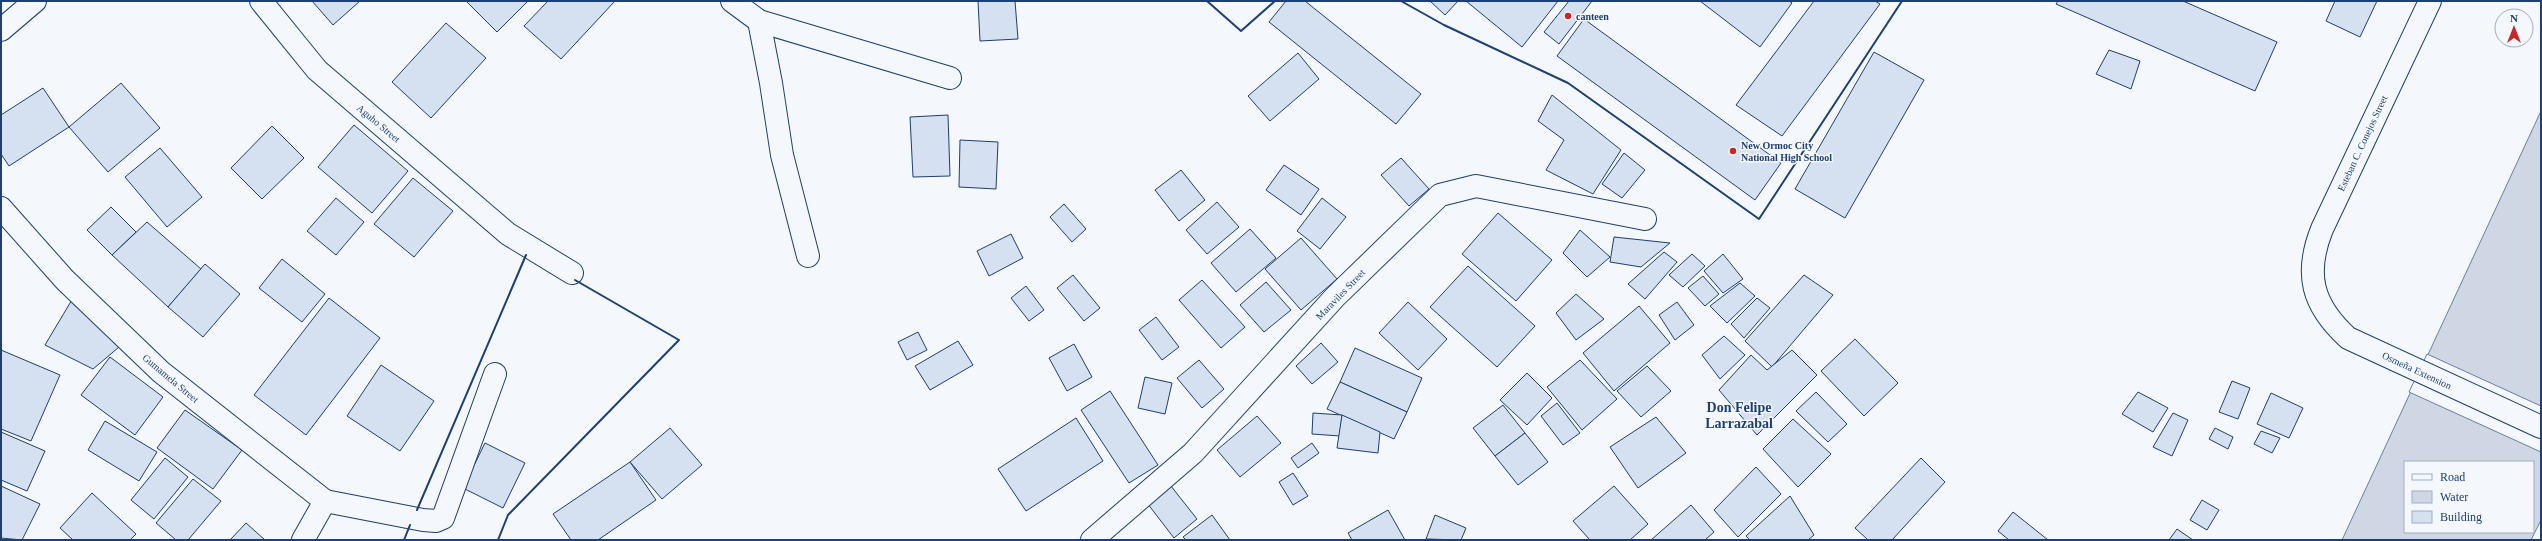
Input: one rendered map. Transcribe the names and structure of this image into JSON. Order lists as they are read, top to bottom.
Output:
{
  "streets": {
    "street": [
      "Aguho Street",
      "Esteban C. Conejos Street",
      "Maraviles Street",
      "Osmeña Extension",
      "Gumamela Street"
    ]
  },
  "crossings": [
    ["Esteban C. Conejos Street", "Osmeña Extension"]
  ],
  "districts": ["Don Felipe Larrazabal"],
  "places": ["canteen", "New Ormoc City National High School"],
  "legend": ["Road", "Water", "Building"],
  "north": "top"
}
